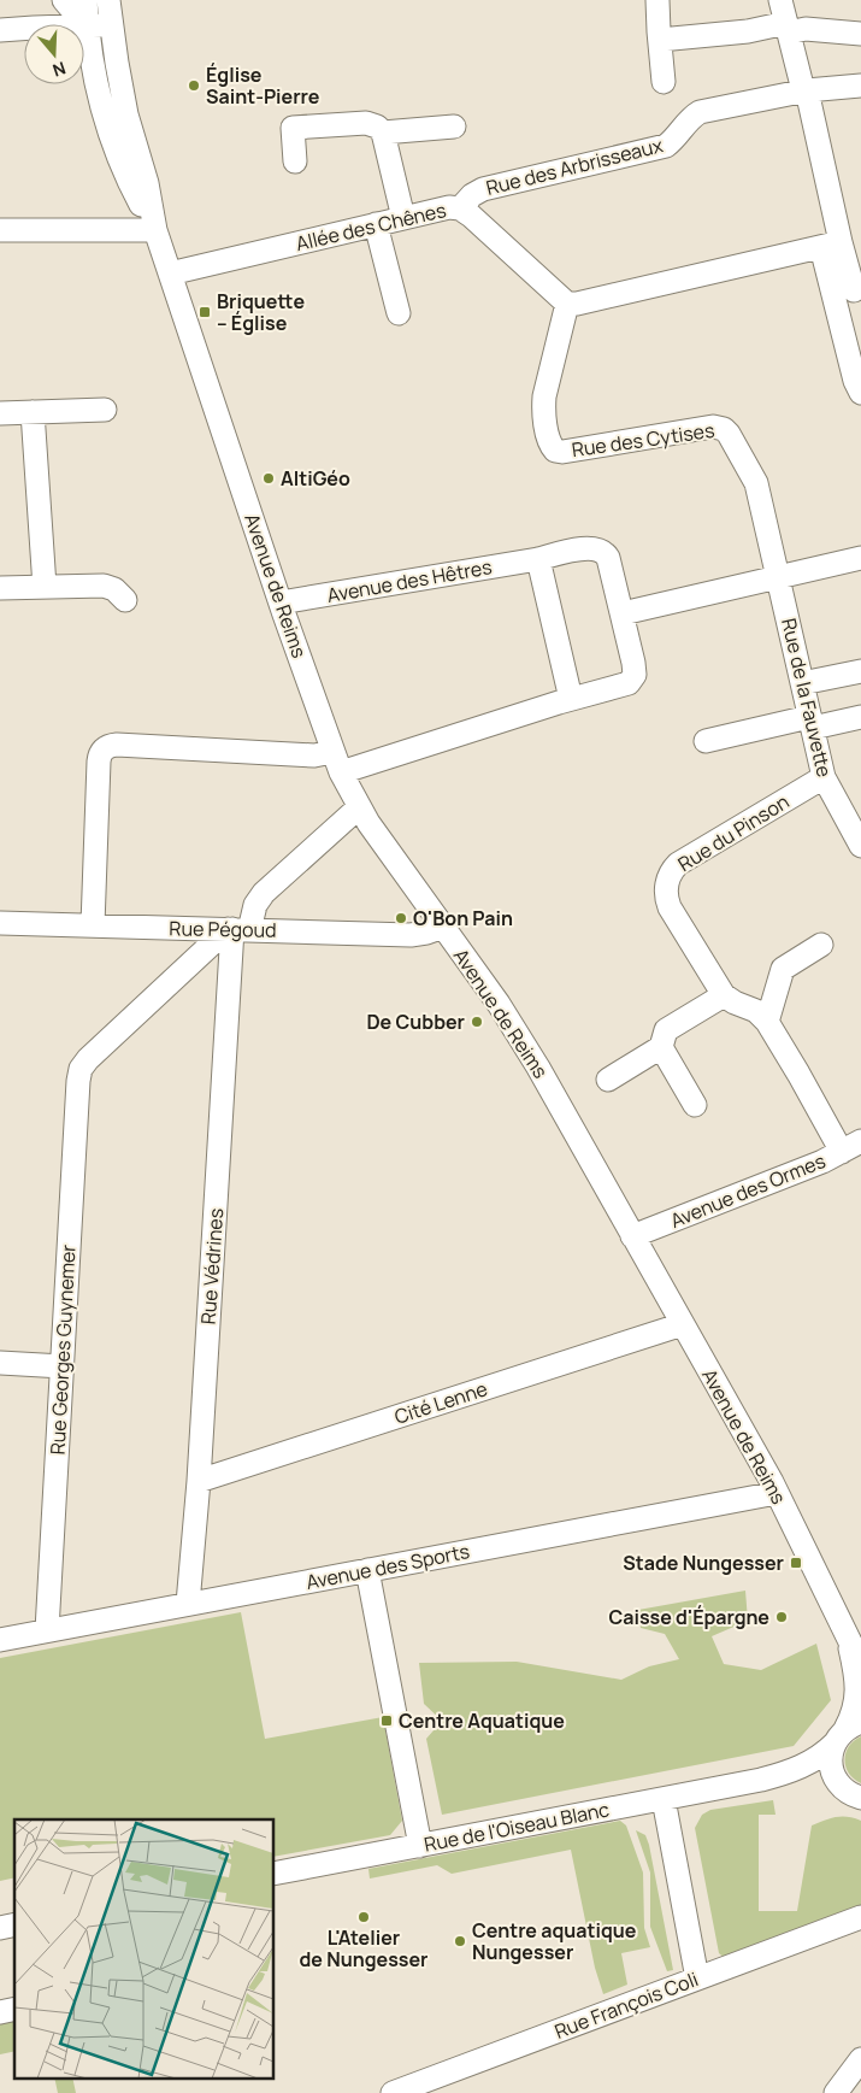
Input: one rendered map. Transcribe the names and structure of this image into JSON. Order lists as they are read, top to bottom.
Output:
{
  "streets": {
    "street": [
      "Rue des Arbrisseaux",
      "Allée des Chênes",
      "Rue des Cytises",
      "Avenue des Hêtres",
      "Avenue de Reims",
      "Rue de la Fauvette",
      "Rue du Pinson",
      "Rue Pégoud",
      "Avenue des Ormes",
      "Rue Védrines",
      "Rue Georges Guynemer",
      "Cité Lenne",
      "Avenue des Sports",
      "Rue de l'Oiseau Blanc",
      "Rue François Coli"
    ]
  },
  "crossings": [
    ["Rue des Arbrisseaux", "Allée des Chênes"],
    ["Allée des Chênes", "Rue des Cytises"],
    ["Allée des Chênes", "Avenue de Reims"],
    ["Rue des Cytises", "Rue de la Fauvette"],
    ["Avenue des Hêtres", "Avenue de Reims"],
    ["Avenue de Reims", "Rue Pégoud"],
    ["Avenue de Reims", "Avenue des Ormes"],
    ["Avenue de Reims", "Rue Védrines"],
    ["Avenue de Reims", "Cité Lenne"],
    ["Avenue de Reims", "Avenue des Sports"],
    ["Avenue de Reims", "Rue de l'Oiseau Blanc"],
    ["Rue de la Fauvette", "Rue du Pinson"],
    ["Rue Pégoud", "Rue Védrines"],
    ["Rue Pégoud", "Rue Georges Guynemer"],
    ["Rue Védrines", "Rue Georges Guynemer"],
    ["Rue Védrines", "Cité Lenne"],
    ["Rue Védrines", "Avenue des Sports"],
    ["Rue Georges Guynemer", "Avenue des Sports"]
  ],
  "places": {
    "other": [
      "Église Saint-Pierre",
      "AltiGéo",
      "O'Bon Pain",
      "De Cubber",
      "Caisse d'Épargne",
      "L'Atelier de Nungesser",
      "Centre aquatique Nungesser"
    ],
    "transit": ["Briquette – Église", "Stade Nungesser", "Centre Aquatique"]
  },
  "north": "bottom"
}
